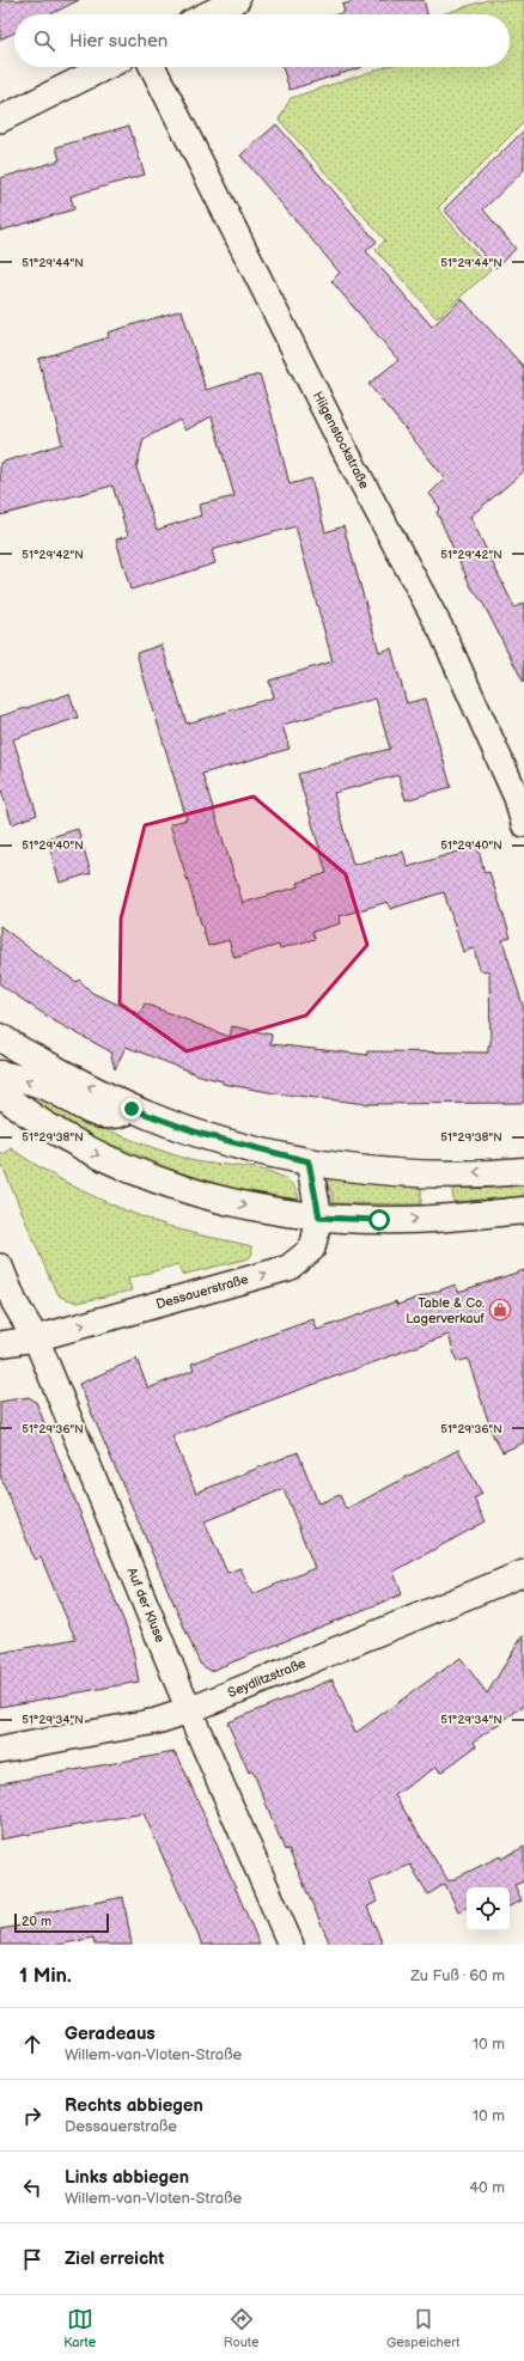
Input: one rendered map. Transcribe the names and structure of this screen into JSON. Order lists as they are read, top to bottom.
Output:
{
  "streets": {
    "street": [
      "Hilgenstockstraße",
      "Dessauerstraße",
      "Auf der Kluse",
      "Seydlitzstraße"
    ]
  },
  "crossings": [
    ["Dessauerstraße", "Auf der Kluse"],
    ["Auf der Kluse", "Seydlitzstraße"]
  ],
  "one_way": ["Dessauerstraße"],
  "places": {
    "shop": ["Table & Co. Lagerverkauf"]
  },
  "scale_bar": "20 m",
  "page": {
    "search": "Hier suchen",
    "scale": "20 m",
    "heading": ["1 Min.", "Zu Fuß · 60 m"],
    "list": [
      ["Geradeaus", "Willem-van-Vloten-Straße", "10 m"],
      ["Rechts abbiegen", "Dessauerstraße", "10 m"],
      ["Links abbiegen", "Willem-van-Vloten-Straße", "40 m"],
      "Ziel erreicht"
    ],
    "nav": ["Karte", "Route", "Gespeichert"]
  },
  "coordinates": [
    "51°29'44\"N",
    "51°29'42\"N",
    "51°29'40\"N",
    "51°29'38\"N",
    "51°29'36\"N",
    "51°29'34\"N"
  ]
}
